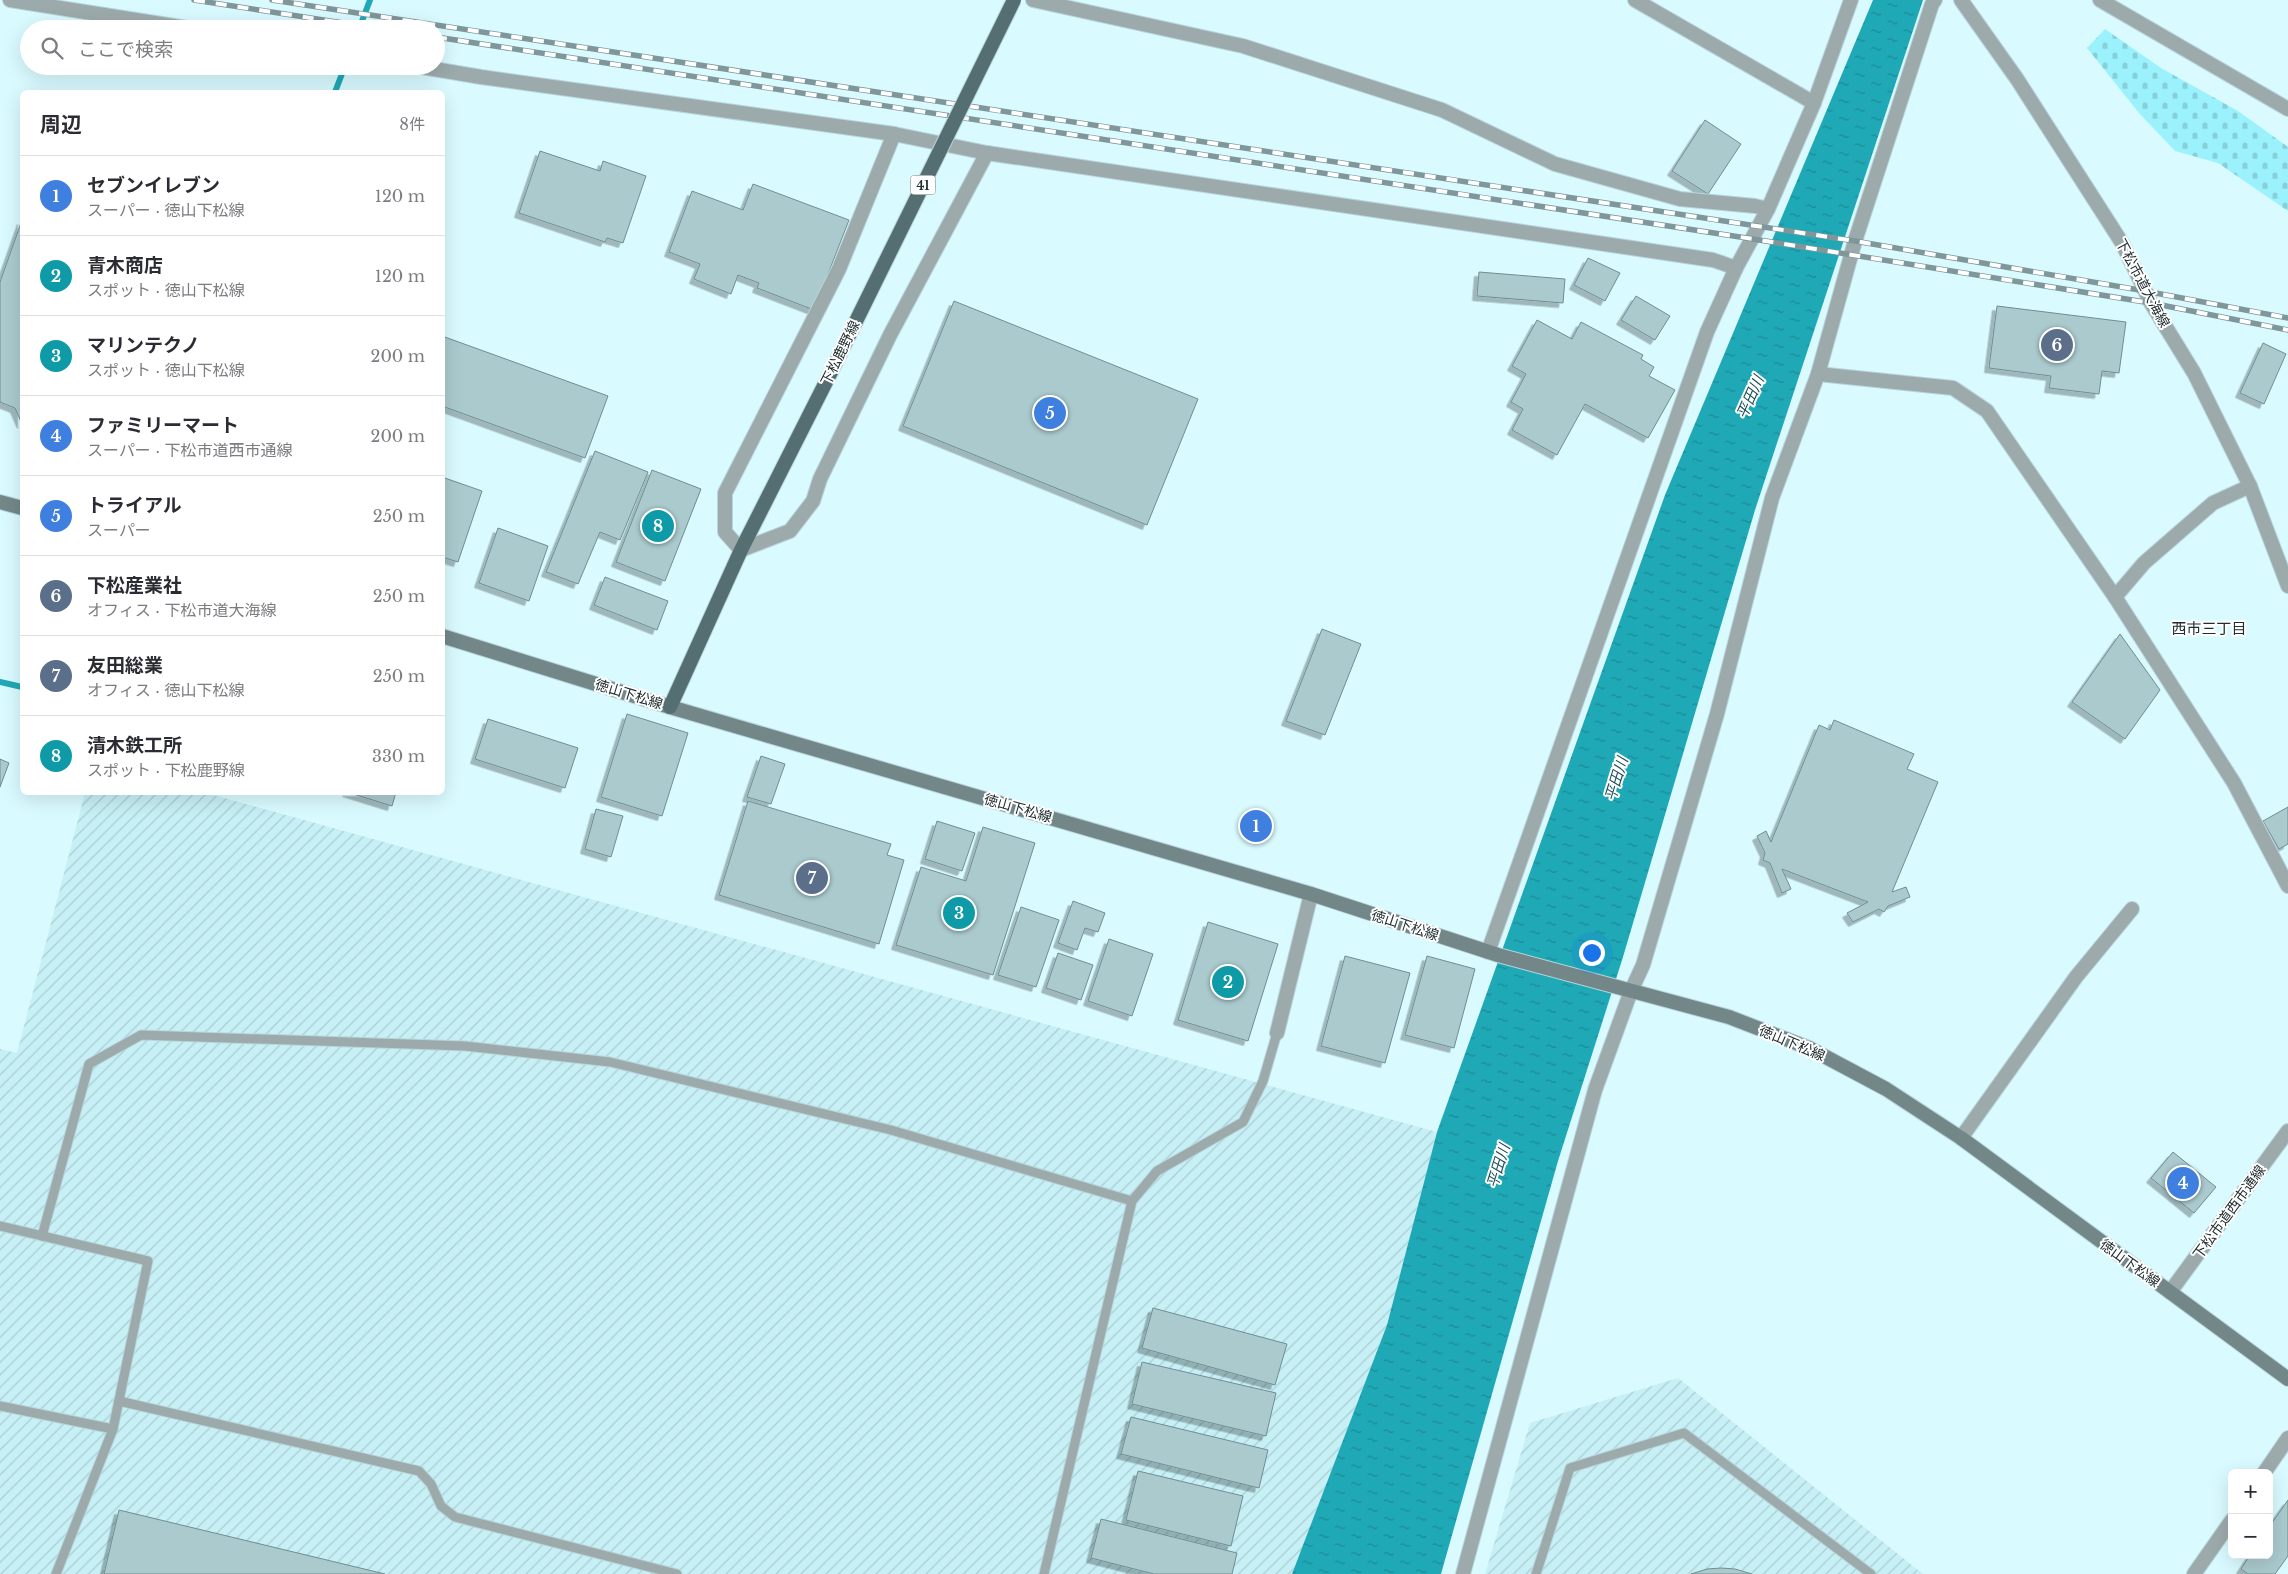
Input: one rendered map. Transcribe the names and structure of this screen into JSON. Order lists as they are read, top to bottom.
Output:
{
  "streets": {
    "main road": ["41", "下松鹿野線", "徳山下松線"],
    "street": ["下松市道大海線", "下松市道西市通線"]
  },
  "crossings": [
    ["下松鹿野線", "徳山下松線"],
    ["徳山下松線", "下松市道西市通線"]
  ],
  "districts": ["西市三丁目"],
  "water": ["平田川"],
  "page": {
    "search": "ここで検索",
    "heading": ["周辺", "8件"],
    "list": [
      {
        "mark": "1",
        "name": "セブンイレブン",
        "note": "スーパー · 徳山下松線",
        "value": "120 m"
      },
      {
        "mark": "2",
        "name": "青木商店",
        "note": "スポット · 徳山下松線",
        "value": "120 m"
      },
      {
        "mark": "3",
        "name": "マリンテクノ",
        "note": "スポット · 徳山下松線",
        "value": "200 m"
      },
      {
        "mark": "4",
        "name": "ファミリーマート",
        "note": "スーパー · 下松市道西市通線",
        "value": "200 m"
      },
      {
        "mark": "5",
        "name": "トライアル",
        "note": "スーパー",
        "value": "250 m"
      },
      {
        "mark": "6",
        "name": "下松産業社",
        "note": "オフィス · 下松市道大海線",
        "value": "250 m"
      },
      {
        "mark": "7",
        "name": "友田総業",
        "note": "オフィス · 徳山下松線",
        "value": "250 m"
      },
      {
        "mark": "8",
        "name": "清木鉄工所",
        "note": "スポット · 下松鹿野線",
        "value": "330 m"
      }
    ],
    "pins": [
      "6",
      "5",
      "8",
      "1",
      "7",
      "3",
      "2",
      "4"
    ],
    "map_buttons": ["+", "−"]
  }
}
